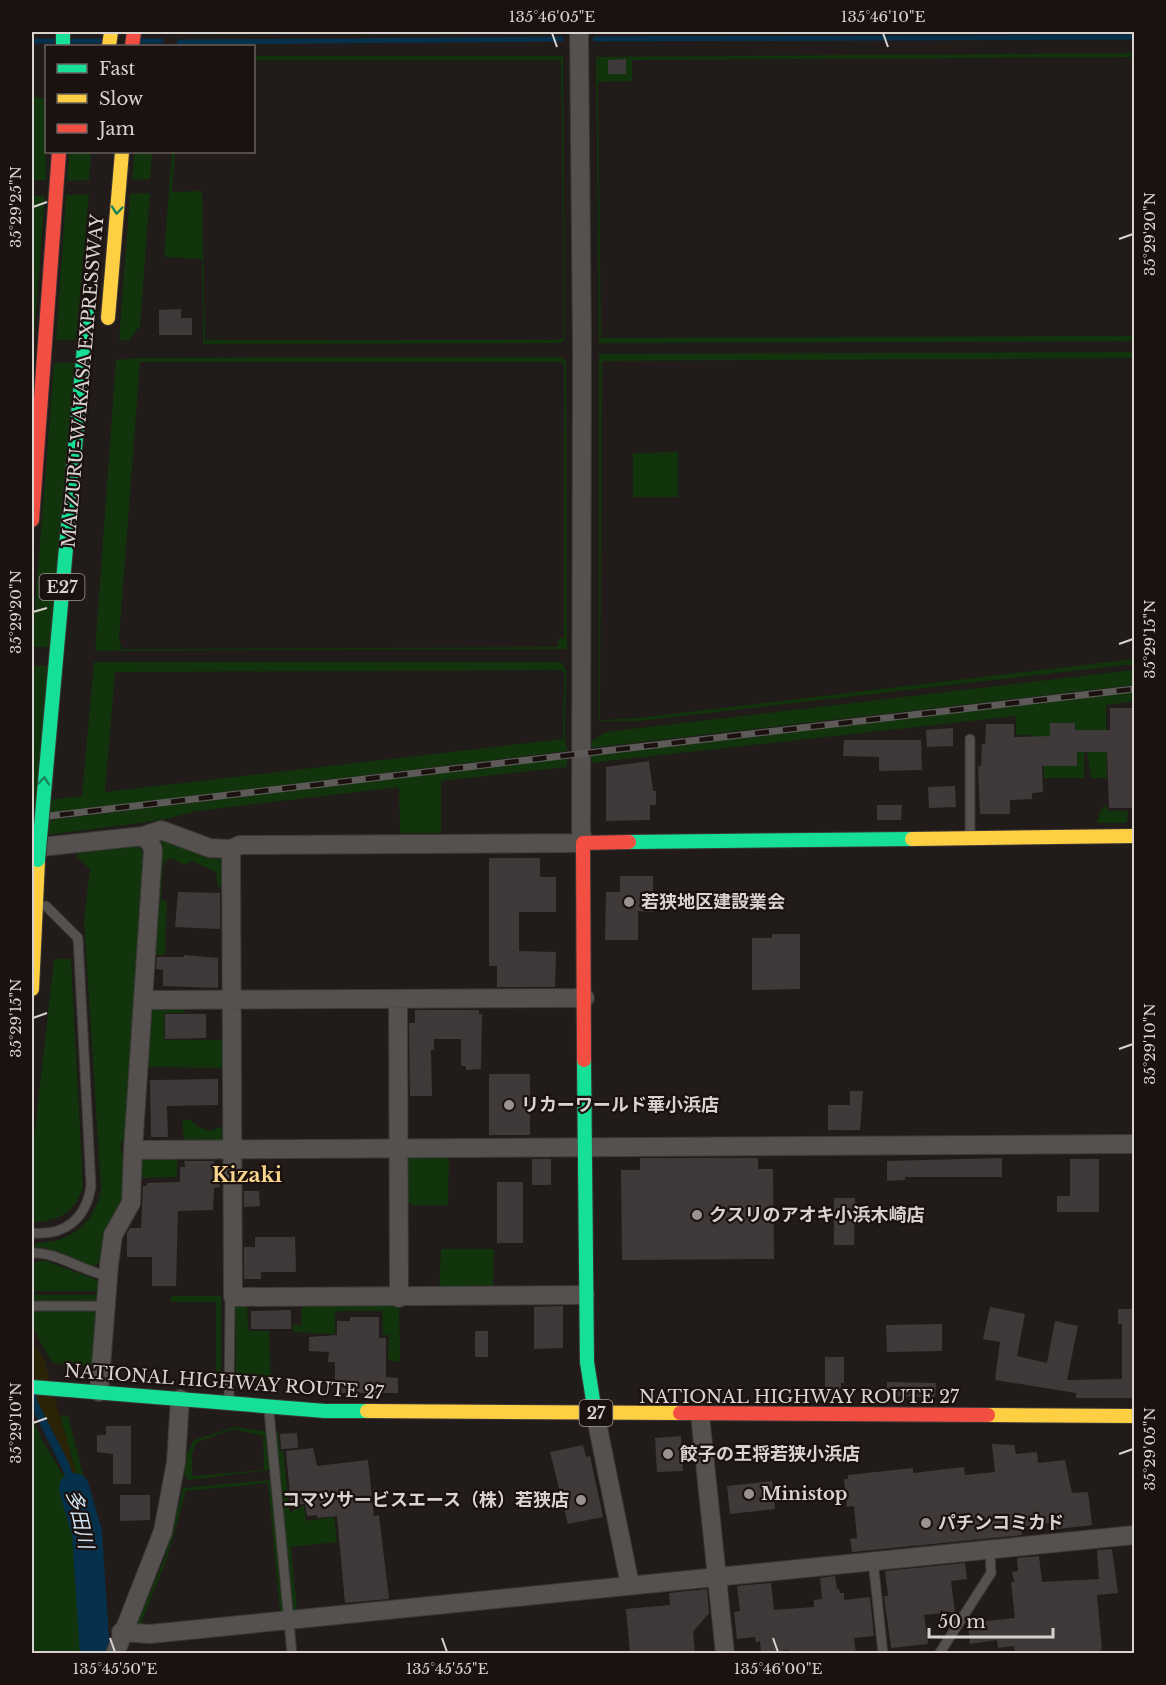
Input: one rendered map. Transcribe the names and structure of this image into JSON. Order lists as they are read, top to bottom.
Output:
{
  "streets": {
    "main road": [
      "MAIZURU-WAKASA EXPRESSWAY",
      "E27",
      "NATIONAL HIGHWAY ROUTE 27",
      "27"
    ]
  },
  "districts": ["Kizaki"],
  "water": ["多田川"],
  "places": [
    "若狭地区建設業会",
    "リカーワールド華小浜店",
    "クスリのアオキ小浜木崎店",
    "餃子の王将若狭小浜店",
    "Ministop",
    "コマツサービスエース（株）若狭店",
    "パチンコミカド"
  ],
  "legend": ["Fast", "Slow", "Jam"],
  "scale_bar": "50 m",
  "coordinates": [
    "135°46'05\"E",
    "135°46'10\"E",
    "35°29'25\"N",
    "35°29'20\"N",
    "35°29'15\"N",
    "35°29'10\"N",
    "35°29'05\"N",
    "135°45'50\"E",
    "135°45'55\"E",
    "135°46'00\"E"
  ]
}
